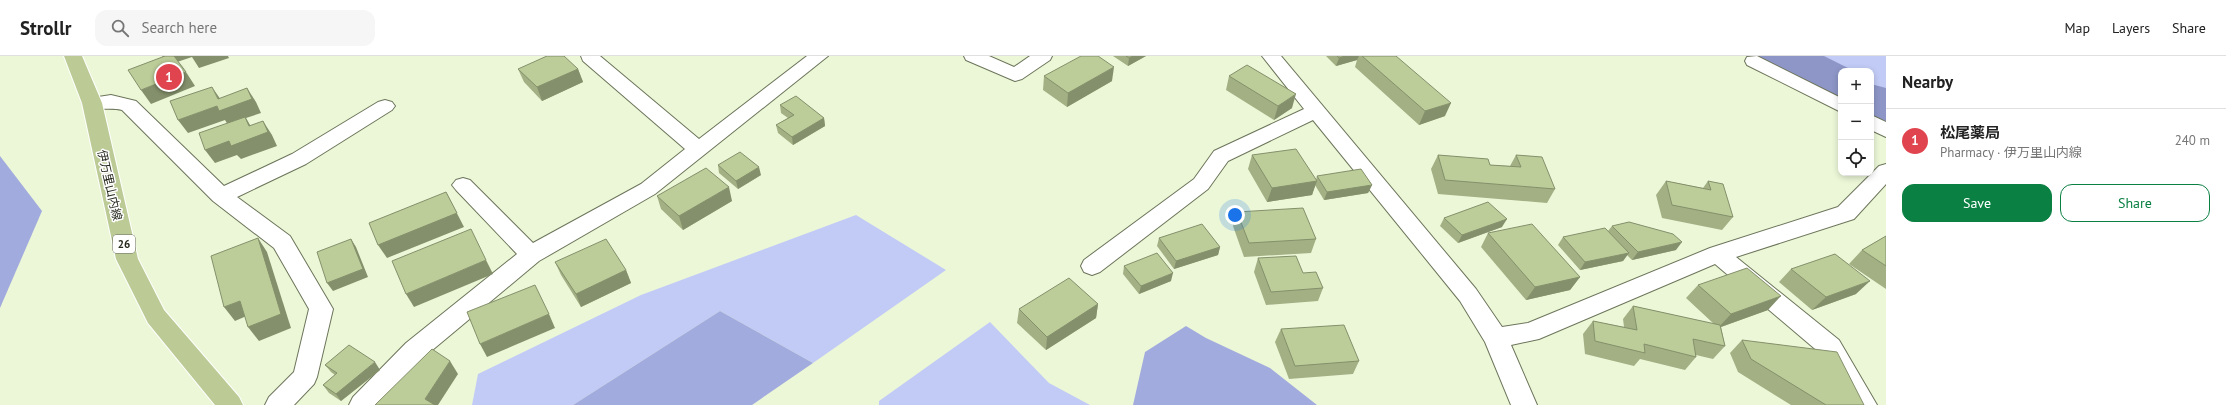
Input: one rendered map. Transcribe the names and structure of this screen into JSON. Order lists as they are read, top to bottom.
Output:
{
  "streets": {
    "main road": ["伊万里山内線", "26"]
  },
  "page": {
    "header": "Strollr",
    "search": "Search here",
    "nav": ["Map", "Layers", "Share"],
    "heading": "Nearby",
    "pins": "1",
    "map_buttons": ["+", "−"],
    "list": [
      {
        "mark": "1",
        "name": "松尾薬局",
        "note": "Pharmacy · 伊万里山内線",
        "value": "240 m"
      }
    ],
    "buttons": ["Save", "Share"]
  }
}
